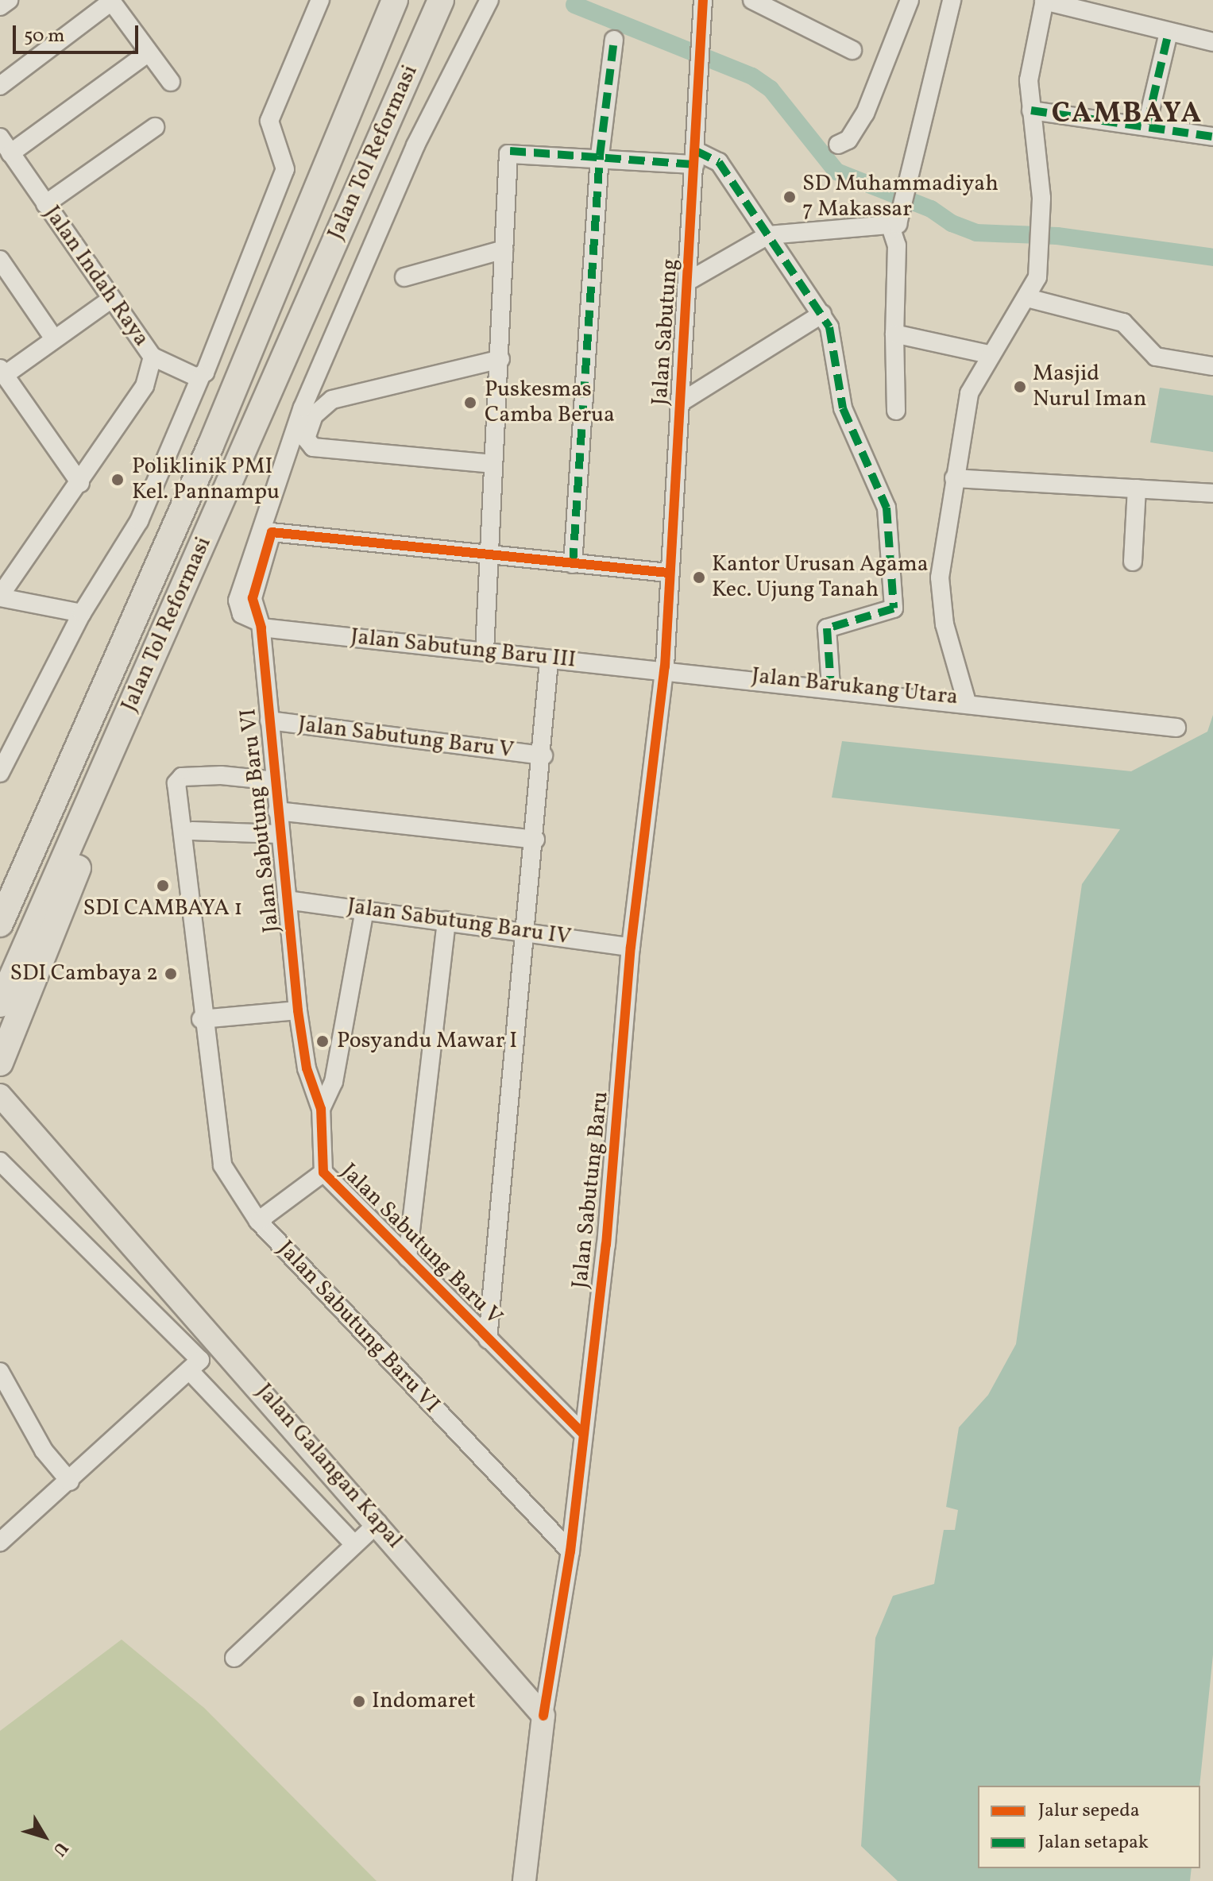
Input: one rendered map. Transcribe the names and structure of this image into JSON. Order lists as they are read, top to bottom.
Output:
{
  "streets": {
    "highway": ["Jalan Tol Reformasi"],
    "main road": ["Jalan Galangan Kapal"],
    "street": [
      "Jalan Indah Raya",
      "Jalan Sabutung",
      "Jalan Sabutung Baru III",
      "Jalan Barukang Utara",
      "Jalan Sabutung Baru V",
      "Jalan Sabutung Baru VI",
      "Jalan Sabutung Baru IV",
      "Jalan Sabutung Baru"
    ]
  },
  "crossings": [
    ["Jalan Sabutung", "Jalan Sabutung Baru III"],
    ["Jalan Sabutung", "Jalan Barukang Utara"],
    ["Jalan Sabutung", "Jalan Sabutung Baru"],
    ["Jalan Sabutung Baru III", "Jalan Barukang Utara"],
    ["Jalan Sabutung Baru III", "Jalan Sabutung Baru VI"],
    ["Jalan Sabutung Baru III", "Jalan Sabutung Baru"],
    ["Jalan Barukang Utara", "Jalan Sabutung Baru"],
    ["Jalan Sabutung Baru V", "Jalan Sabutung Baru VI"],
    ["Jalan Sabutung Baru V", "Jalan Sabutung Baru"],
    ["Jalan Sabutung Baru VI", "Jalan Sabutung Baru IV"],
    ["Jalan Sabutung Baru VI", "Jalan Sabutung Baru"],
    ["Jalan Sabutung Baru IV", "Jalan Sabutung Baru"],
    ["Jalan Sabutung Baru", "Jalan Galangan Kapal"]
  ],
  "districts": ["CAMBAYA"],
  "places": [
    "SD Muhammadiyah 7 Makassar",
    "Masjid Nurul Iman",
    "Puskesmas Camba Berua",
    "Poliklinik PMI Kel. Pannampu",
    "Kantor Urusan Agama Kec. Ujung Tanah",
    "SDI CAMBAYA 1",
    "SDI Cambaya 2",
    "Posyandu Mawar I",
    "Indomaret"
  ],
  "legend": ["Jalur sepeda", "Jalan setapak"],
  "scale_bar": "50 m",
  "north": "bottom right"
}
